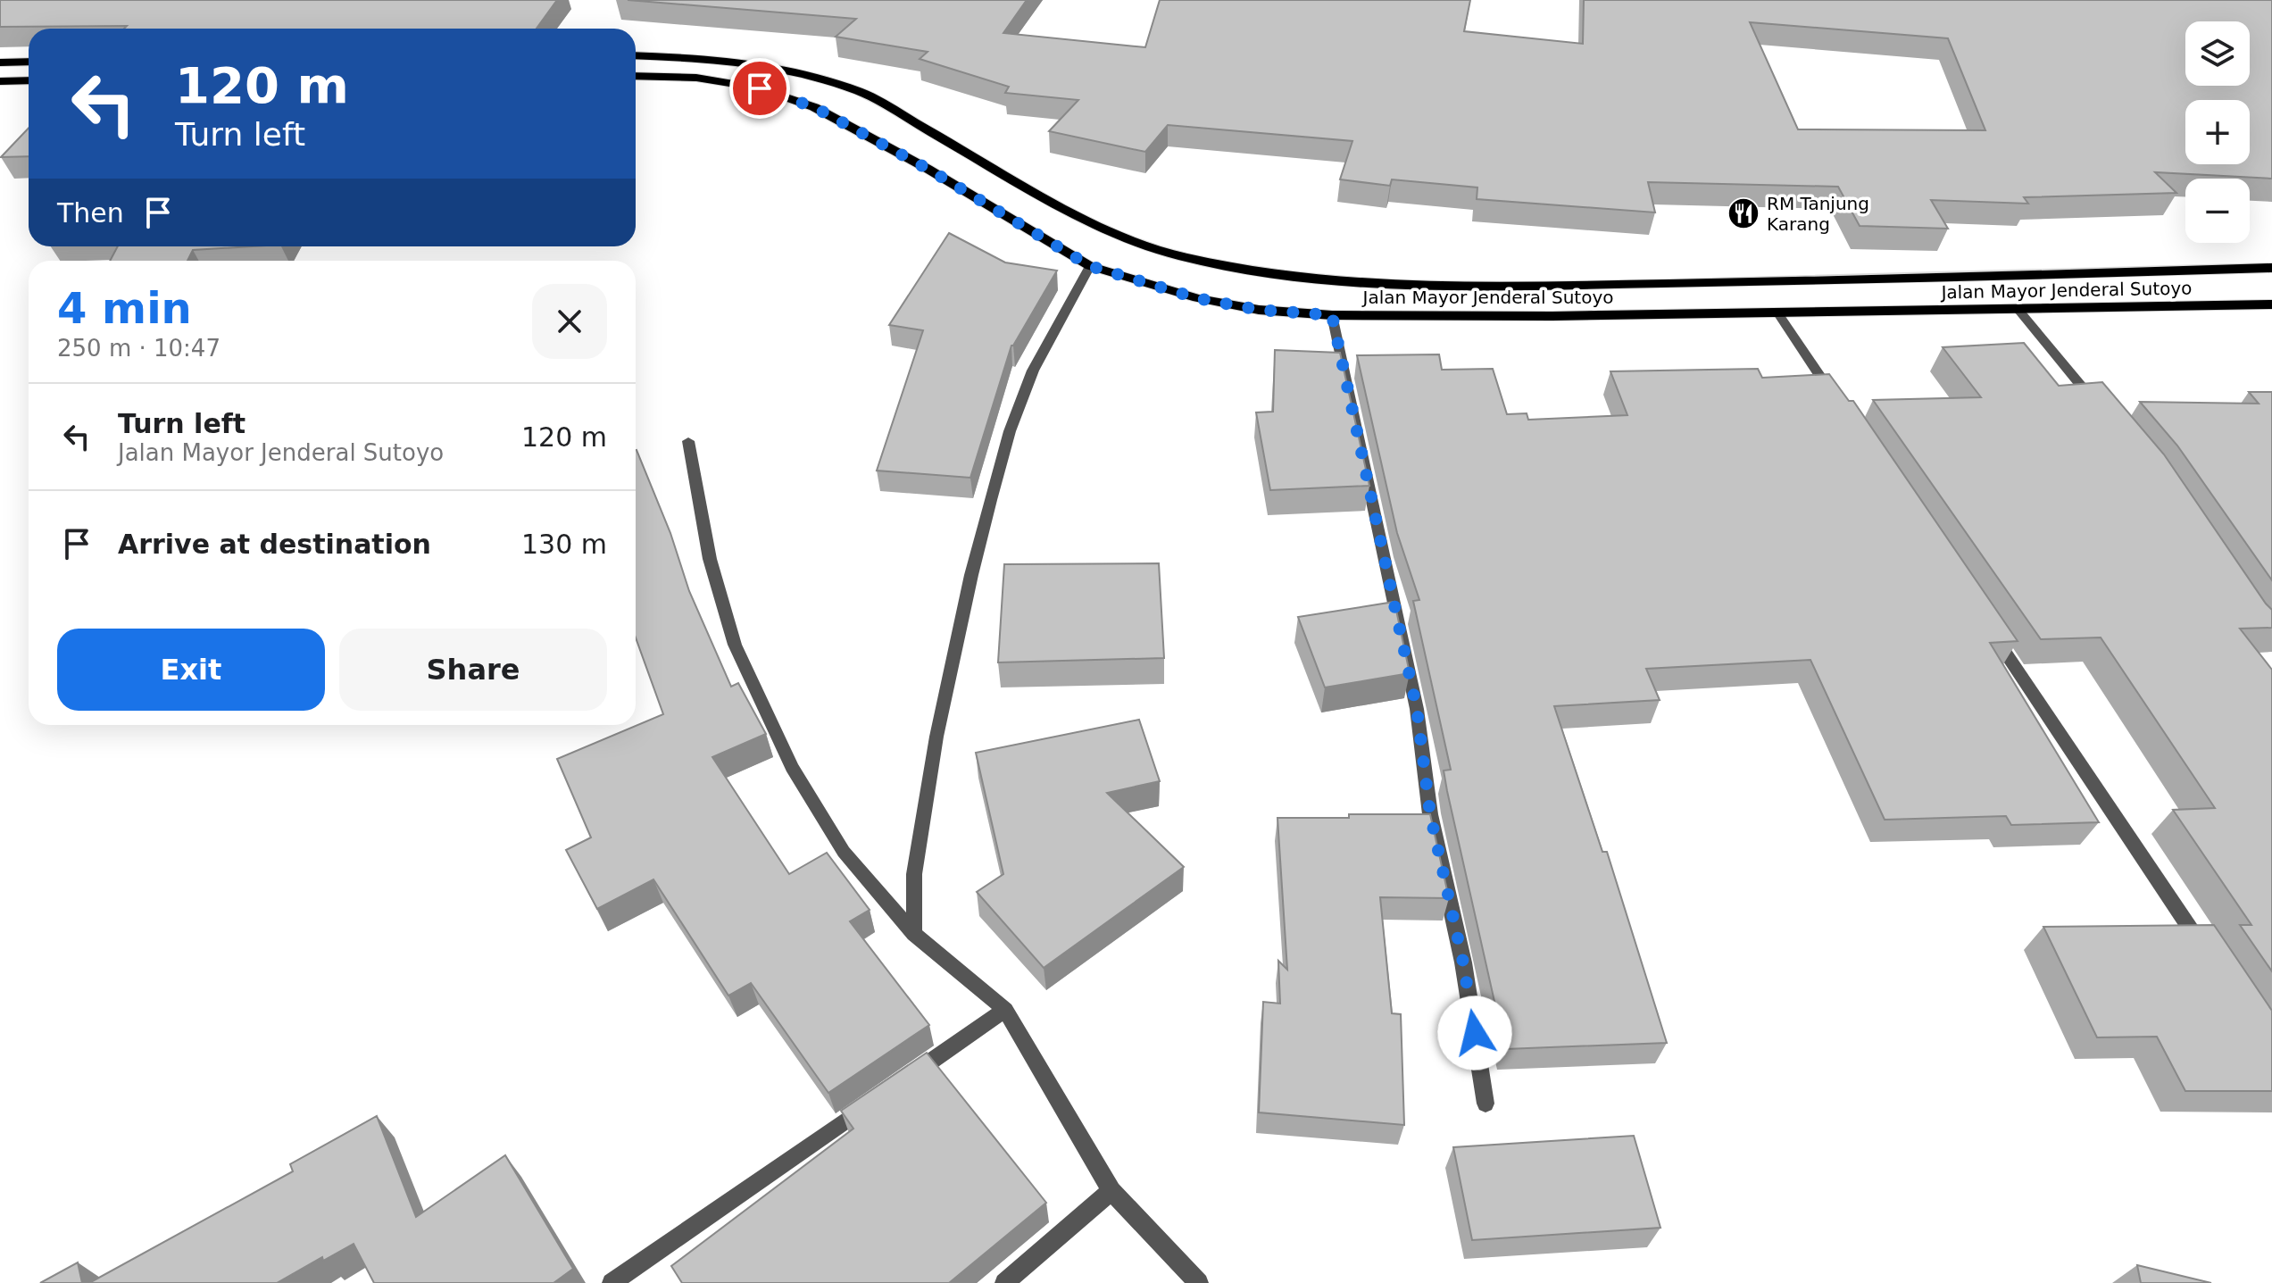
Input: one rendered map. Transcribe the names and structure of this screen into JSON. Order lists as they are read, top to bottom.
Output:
{
  "streets": {
    "main road": ["Jalan Mayor Jenderal Sutoyo"]
  },
  "places": {
    "restaurant": ["RM Tanjung Karang"]
  },
  "page": {
    "map_buttons": ["+", "−"],
    "turn": ["120 m", "Turn left"],
    "then": "Then",
    "heading": ["4 min", "250 m · 10:47"],
    "list": [
      {
        "name": "Turn left",
        "note": "Jalan Mayor Jenderal Sutoyo",
        "value": "120 m"
      },
      {
        "name": "Arrive at destination",
        "value": "130 m"
      }
    ],
    "buttons": ["Exit", "Share"]
  }
}
